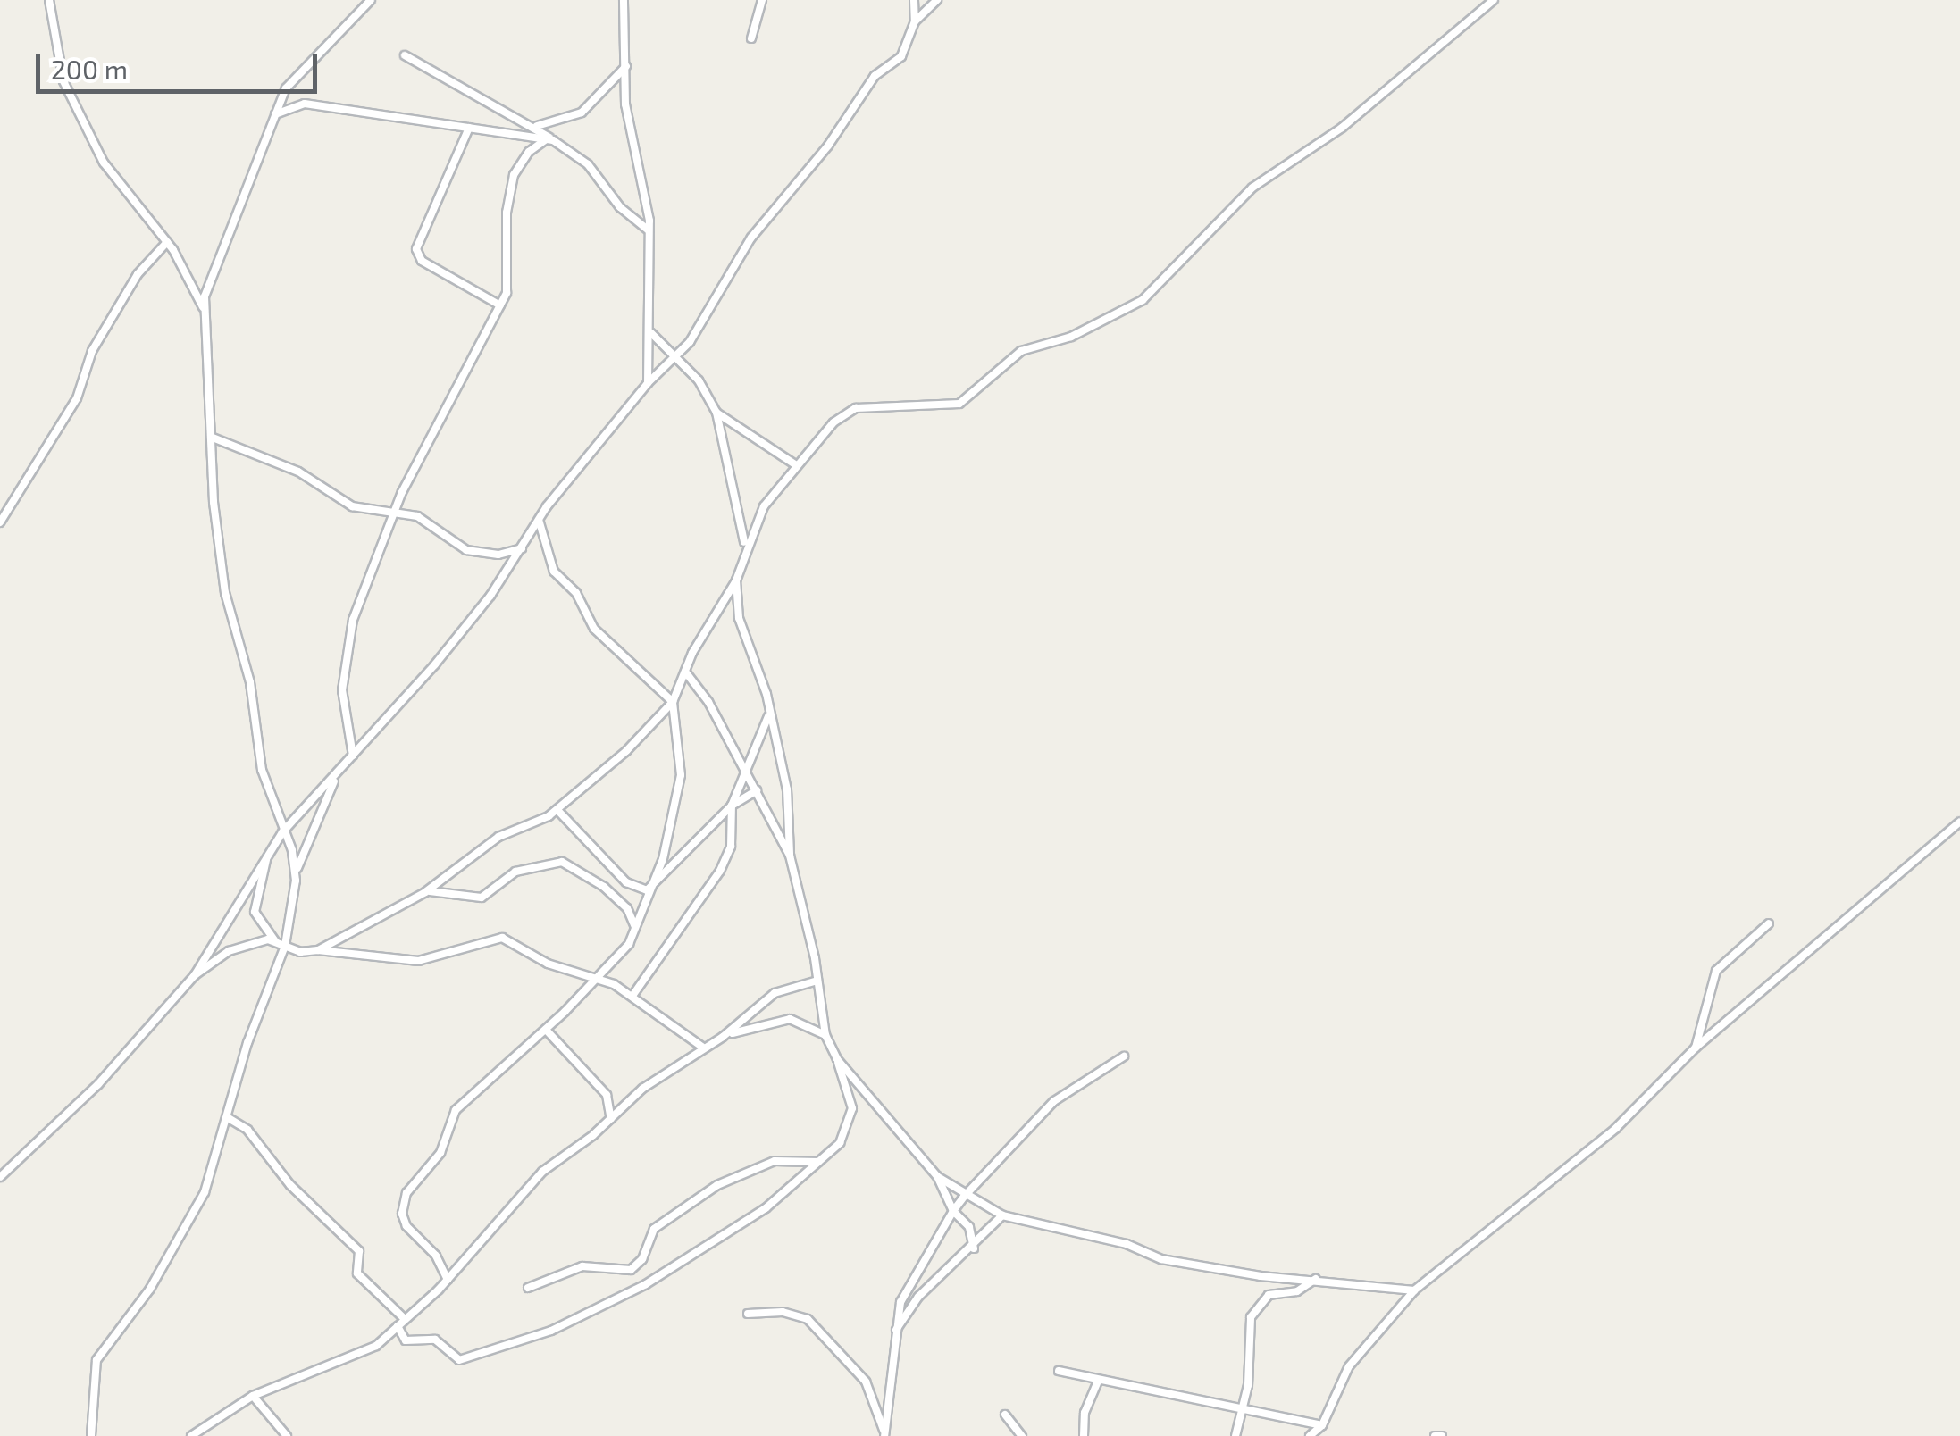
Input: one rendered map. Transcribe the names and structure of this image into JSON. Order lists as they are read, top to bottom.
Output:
{
  "scale_bar": "200 m"
}
